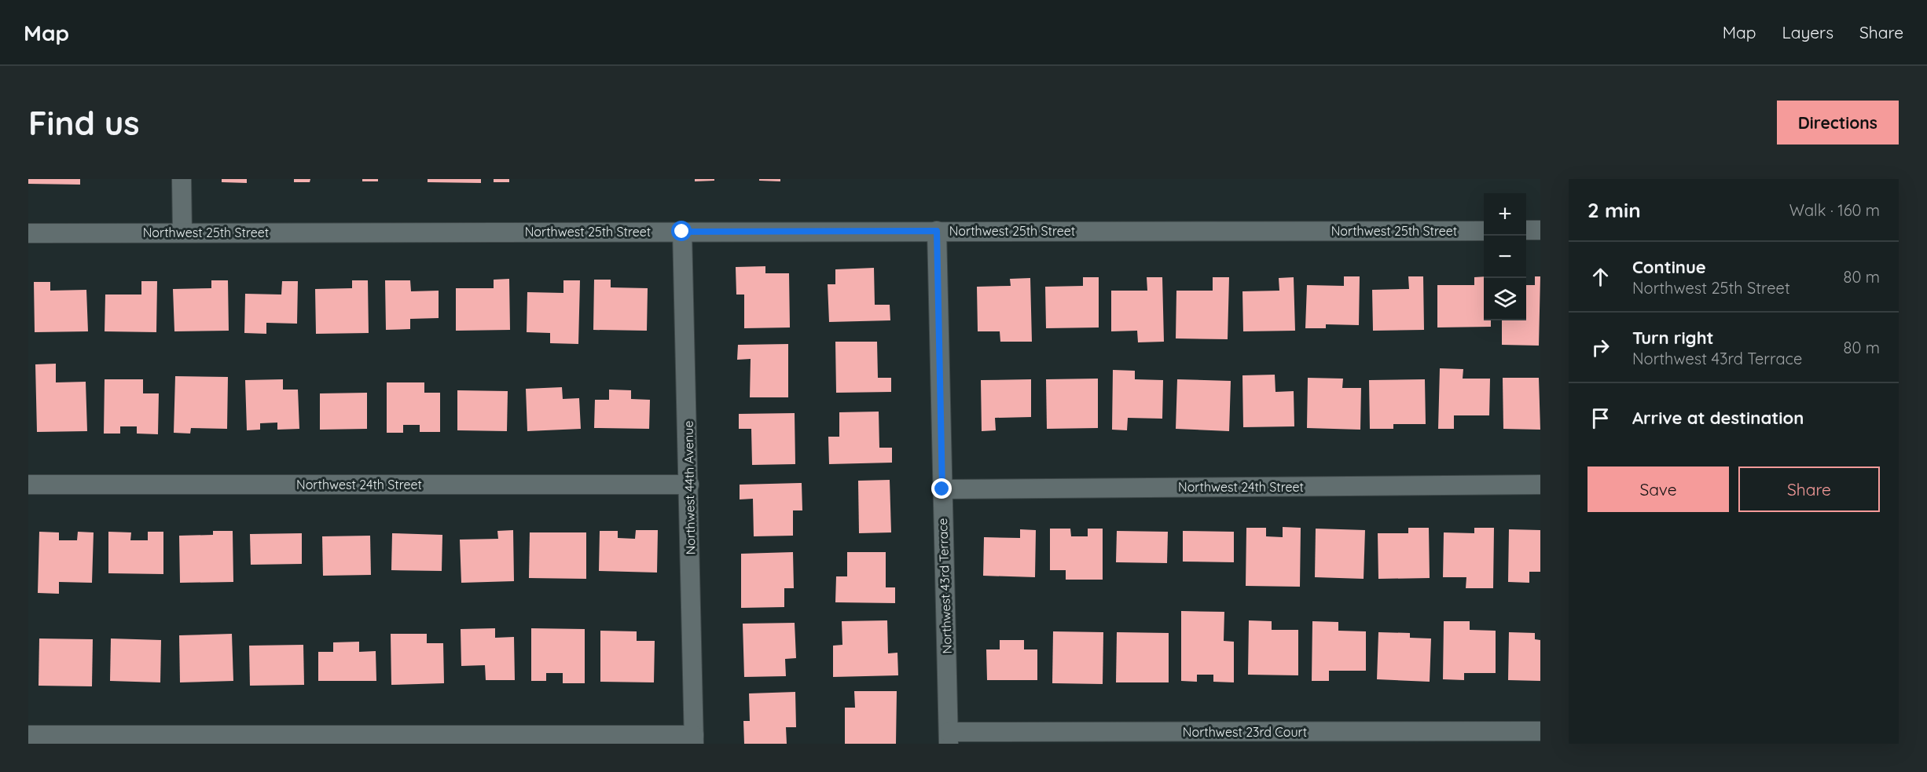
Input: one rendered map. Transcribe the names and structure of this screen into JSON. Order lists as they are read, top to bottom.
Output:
{
  "streets": {
    "street": [
      "Northwest 25th Street",
      "Northwest 24th Street",
      "Northwest 44th Avenue",
      "Northwest 43rd Terrace",
      "Northwest 23rd Court"
    ]
  },
  "crossings": [
    ["Northwest 25th Street", "Northwest 44th Avenue"],
    ["Northwest 25th Street", "Northwest 43rd Terrace"],
    ["Northwest 24th Street", "Northwest 44th Avenue"],
    ["Northwest 24th Street", "Northwest 43rd Terrace"],
    ["Northwest 43rd Terrace", "Northwest 23rd Court"]
  ],
  "page": {
    "header": "Map",
    "nav": ["Map", "Layers", "Share"],
    "buttons": [
      "Directions",
      ["Save", "Share"]
    ],
    "title": "Find us",
    "heading": ["2 min", "Walk · 160 m"],
    "map_buttons": ["+", "−"],
    "list": [
      ["Continue", "Northwest 25th Street", "80 m"],
      ["Turn right", "Northwest 43rd Terrace", "80 m"],
      "Arrive at destination"
    ]
  }
}
